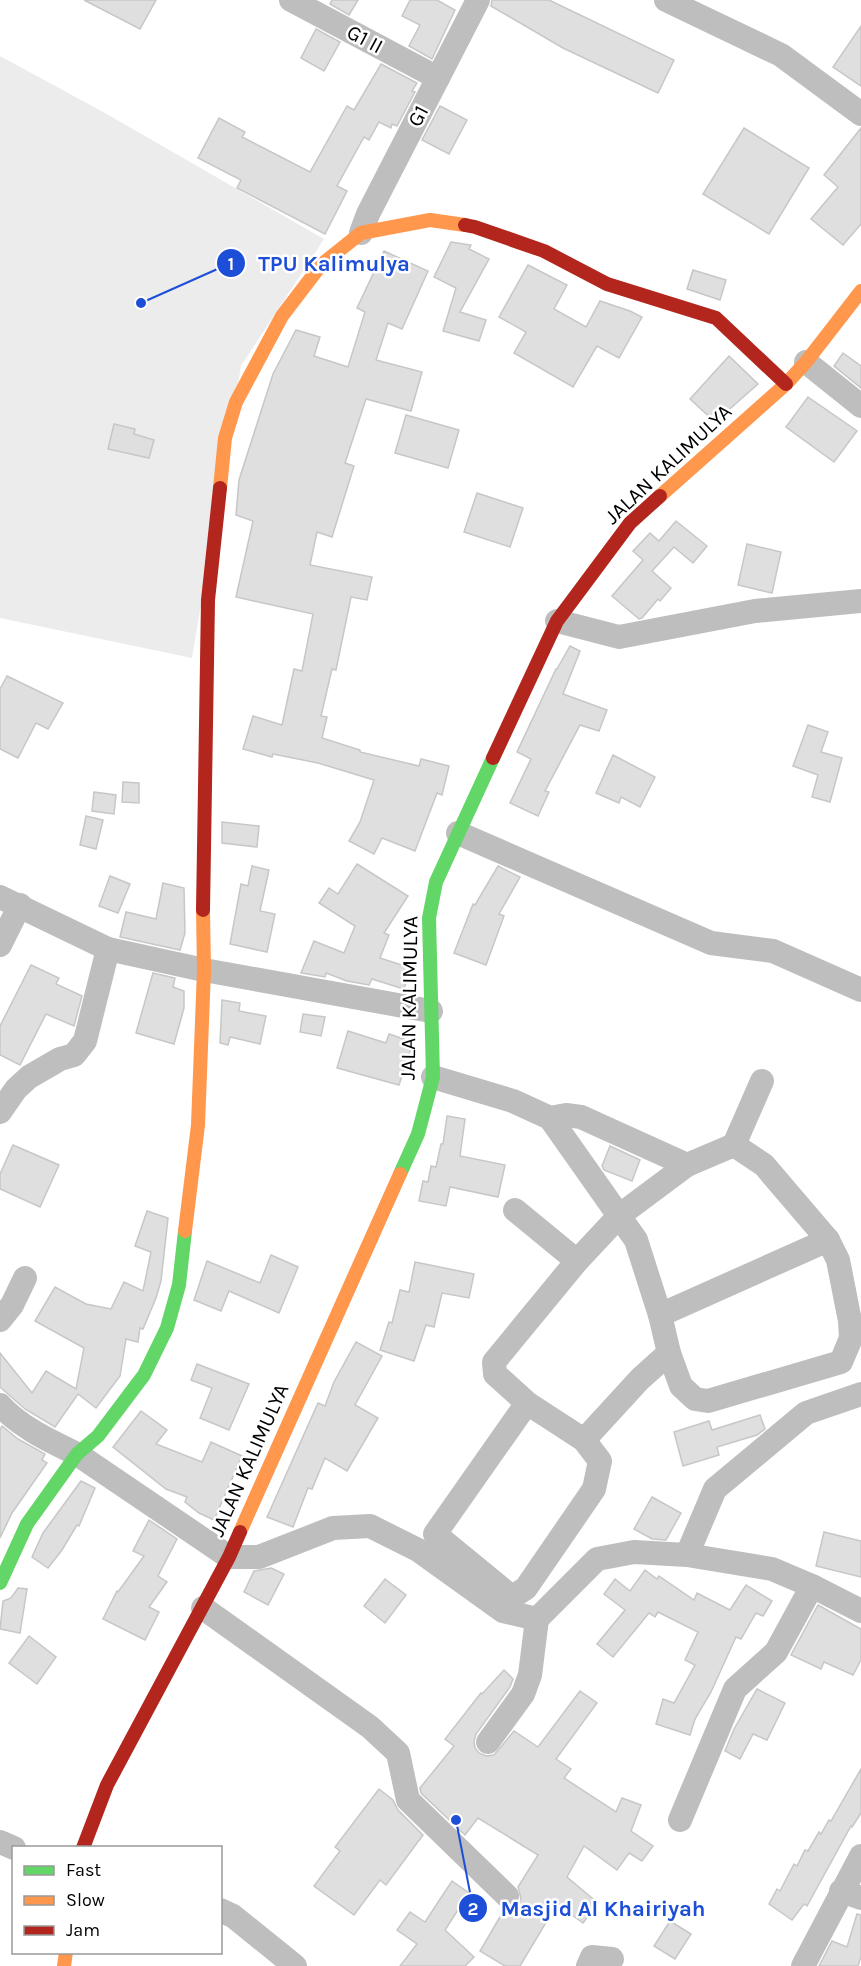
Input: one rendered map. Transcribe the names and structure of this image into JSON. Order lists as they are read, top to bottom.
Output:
{
  "streets": {
    "street": ["G1 II", "G1", "JALAN KALIMULYA"]
  },
  "crossings": [
    ["G1 II", "G1"]
  ],
  "places": ["TPU Kalimulya", "Masjid Al Khairiyah"],
  "legend": ["Fast", "Slow", "Jam"]
}
